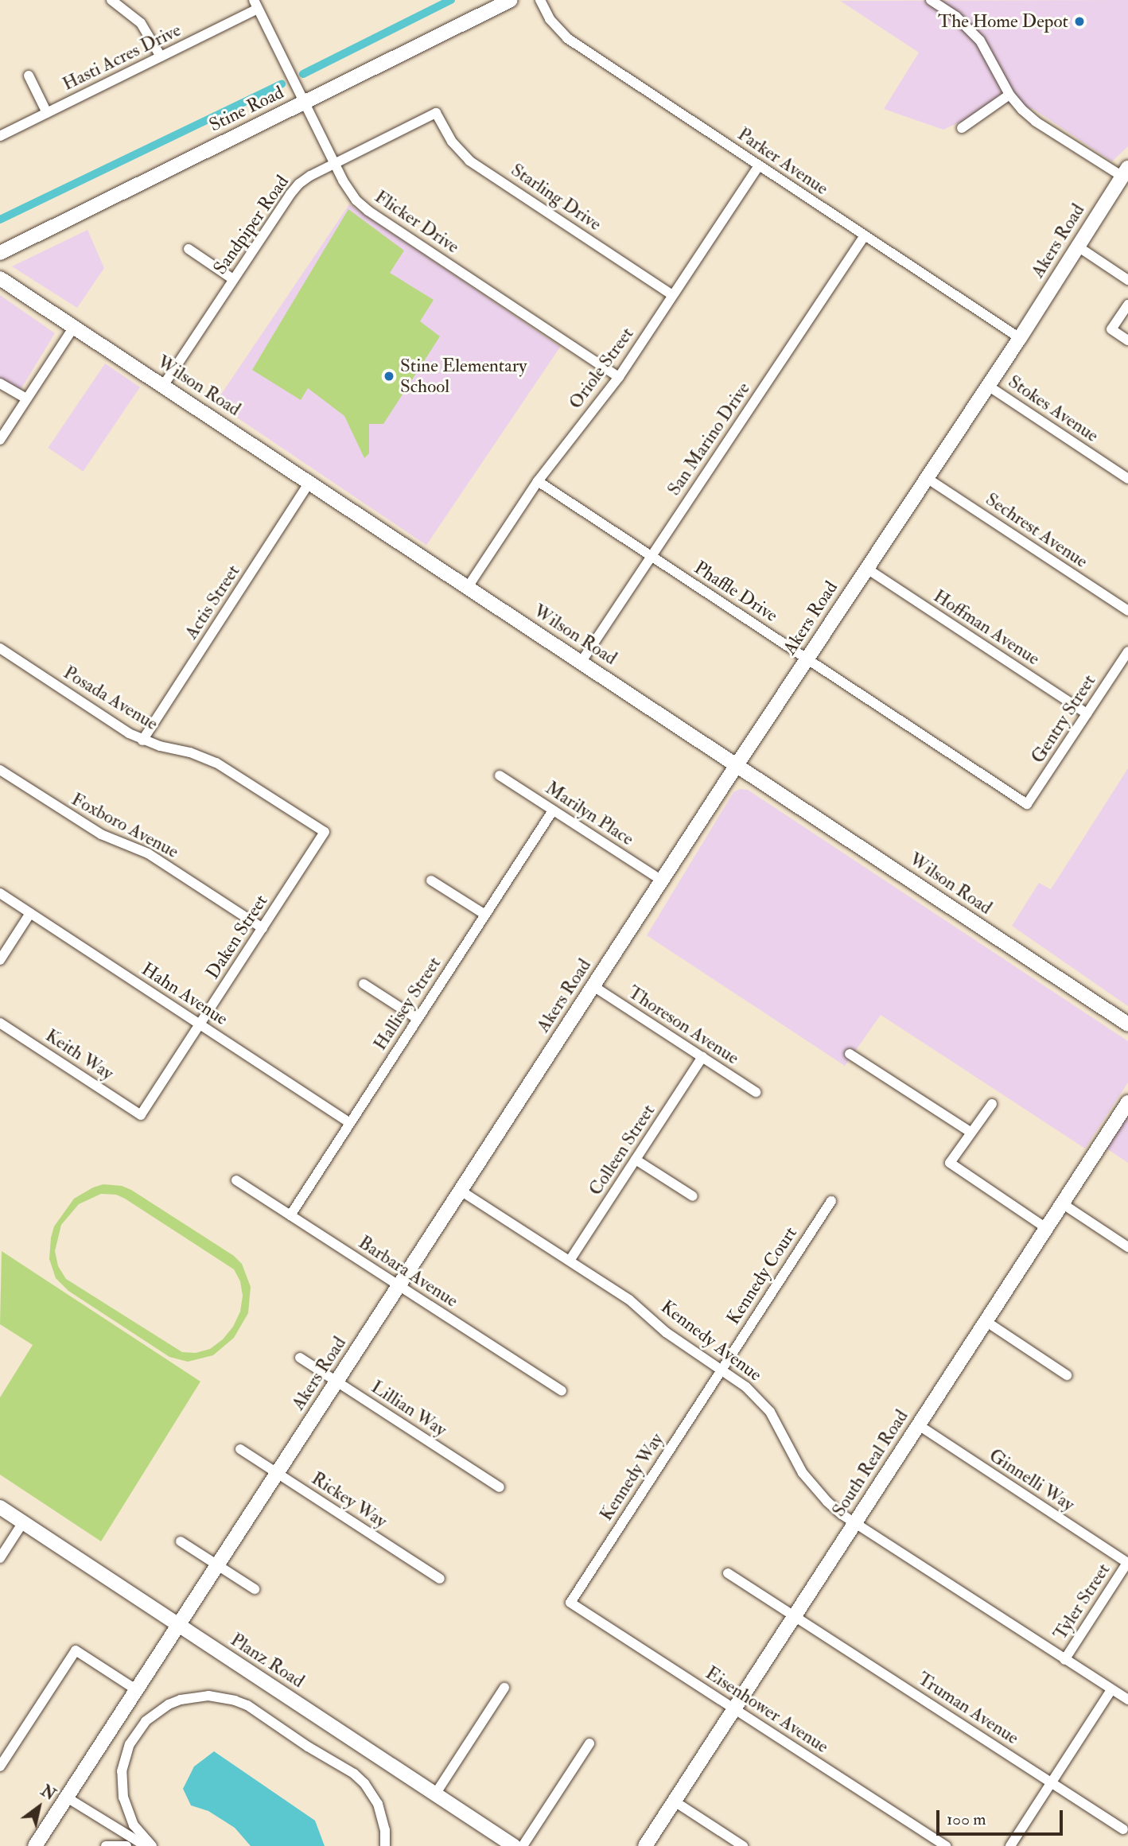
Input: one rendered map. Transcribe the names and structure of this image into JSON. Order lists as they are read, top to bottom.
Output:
{
  "streets": {
    "street": [
      "Hasti Acres Drive",
      "Stine Road",
      "Parker Avenue",
      "Starling Drive",
      "Flicker Drive",
      "Sandpiper Road",
      "Akers Road",
      "Oriole Street",
      "Wilson Road",
      "Stokes Avenue",
      "San Marino Drive",
      "Sechrest Avenue",
      "Phaffle Drive",
      "Actis Street",
      "Hoffman Avenue",
      "Posada Avenue",
      "Gentry Street",
      "Marilyn Place",
      "Foxboro Avenue",
      "Daken Street",
      "Hahn Avenue",
      "Hallisey Street",
      "Thoreson Avenue",
      "Keith Way",
      "Colleen Street",
      "Barbara Avenue",
      "Kennedy Court",
      "Kennedy Avenue",
      "Lillian Way",
      "South Real Road",
      "Kennedy Way",
      "Ginnelli Way",
      "Rickey Way",
      "Tyler Street",
      "Planz Road",
      "Truman Avenue",
      "Eisenhower Avenue"
    ]
  },
  "crossings": [
    ["Hasti Acres Drive", "Flicker Drive"],
    ["Stine Road", "Flicker Drive"],
    ["Parker Avenue", "Akers Road"],
    ["Parker Avenue", "Oriole Street"],
    ["Parker Avenue", "San Marino Drive"],
    ["Starling Drive", "Sandpiper Road"],
    ["Starling Drive", "Oriole Street"],
    ["Flicker Drive", "Sandpiper Road"],
    ["Flicker Drive", "Oriole Street"],
    ["Sandpiper Road", "Wilson Road"],
    ["Akers Road", "Wilson Road"],
    ["Akers Road", "Stokes Avenue"],
    ["Akers Road", "Sechrest Avenue"],
    ["Akers Road", "Phaffle Drive"],
    ["Akers Road", "Hoffman Avenue"],
    ["Akers Road", "Marilyn Place"],
    ["Akers Road", "Thoreson Avenue"],
    ["Akers Road", "Barbara Avenue"],
    ["Akers Road", "Kennedy Avenue"],
    ["Akers Road", "Lillian Way"],
    ["Akers Road", "Rickey Way"],
    ["Akers Road", "Planz Road"],
    ["Oriole Street", "Wilson Road"],
    ["Oriole Street", "Phaffle Drive"],
    ["Wilson Road", "San Marino Drive"],
    ["Wilson Road", "Actis Street"],
    ["San Marino Drive", "Phaffle Drive"],
    ["Phaffle Drive", "Gentry Street"],
    ["Actis Street", "Posada Avenue"],
    ["Hoffman Avenue", "Gentry Street"],
    ["Posada Avenue", "Daken Street"],
    ["Marilyn Place", "Hallisey Street"],
    ["Foxboro Avenue", "Daken Street"],
    ["Daken Street", "Hahn Avenue"],
    ["Daken Street", "Keith Way"],
    ["Hahn Avenue", "Hallisey Street"],
    ["Hallisey Street", "Barbara Avenue"],
    ["Thoreson Avenue", "Colleen Street"],
    ["Colleen Street", "Kennedy Avenue"],
    ["Kennedy Court", "Kennedy Avenue"],
    ["Kennedy Court", "Kennedy Way"],
    ["Kennedy Avenue", "South Real Road"],
    ["Kennedy Avenue", "Kennedy Way"],
    ["Kennedy Avenue", "Tyler Street"],
    ["South Real Road", "Ginnelli Way"],
    ["South Real Road", "Truman Avenue"],
    ["South Real Road", "Eisenhower Avenue"],
    ["Kennedy Way", "Eisenhower Avenue"],
    ["Ginnelli Way", "Tyler Street"]
  ],
  "places": ["The Home Depot", "Stine Elementary School"],
  "scale_bar": "100 m",
  "north": "top right"
}
